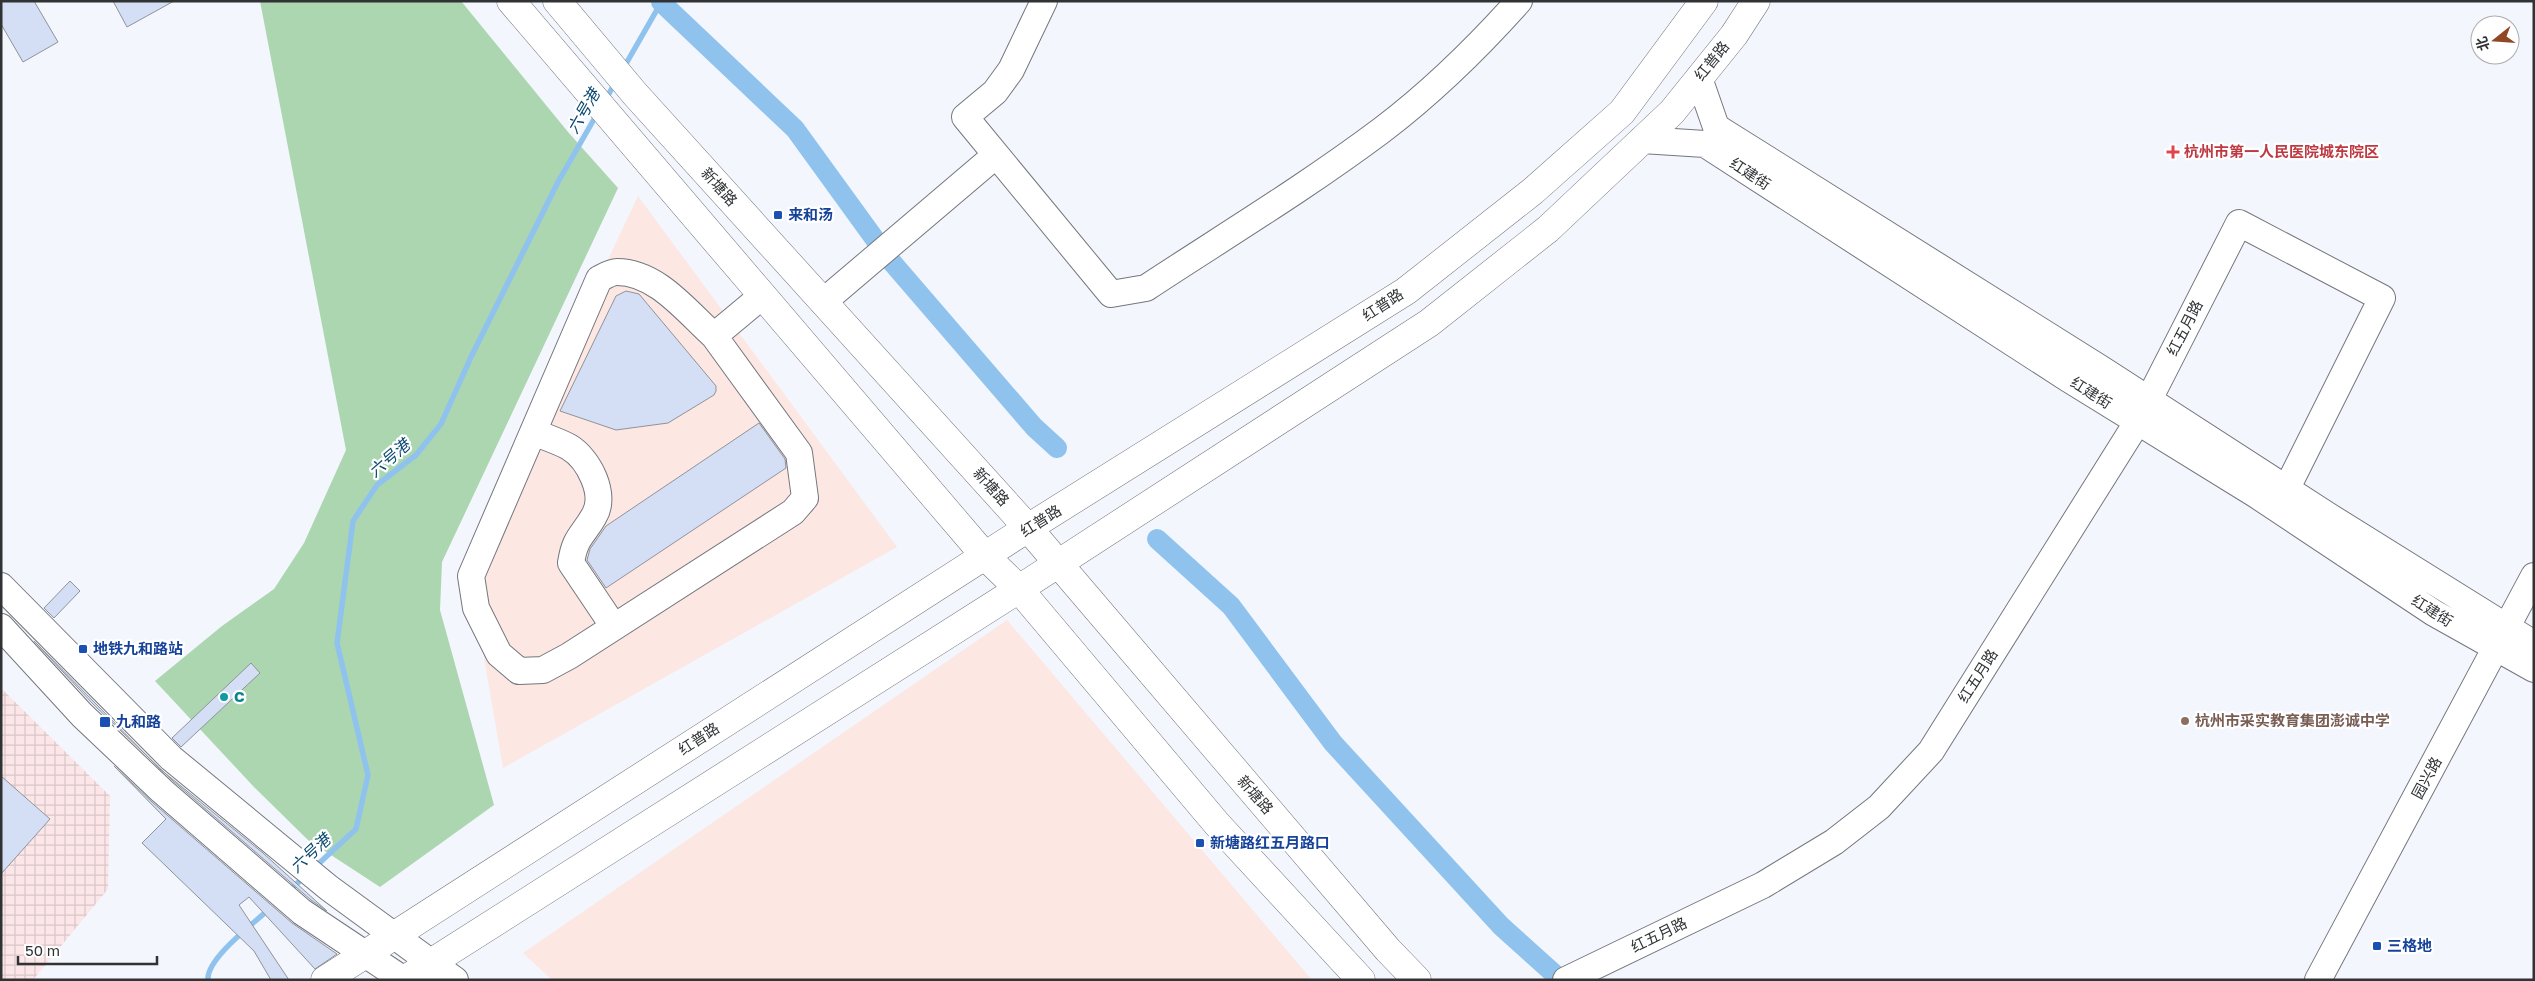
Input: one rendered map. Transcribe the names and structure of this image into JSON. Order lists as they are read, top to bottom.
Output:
{
  "streets": {
    "main road": ["红普路", "新塘路"],
    "street": ["红建街", "红五月路", "园兴路"]
  },
  "crossings": [
    ["红普路", "红建街"],
    ["红普路", "新塘路"],
    ["红建街", "红五月路"],
    ["红建街", "园兴路"]
  ],
  "water": ["六号港"],
  "places": {
    "health": ["杭州市第一人民医院城东院区"],
    "transit": [
      "来和汤",
      "地铁九和路站",
      "九和路",
      "新塘路红五月路口",
      "三格地"
    ],
    "other": ["C", "杭州市采实教育集团澎诚中学"]
  },
  "scale_bar": "50 m",
  "north": "left"
}
